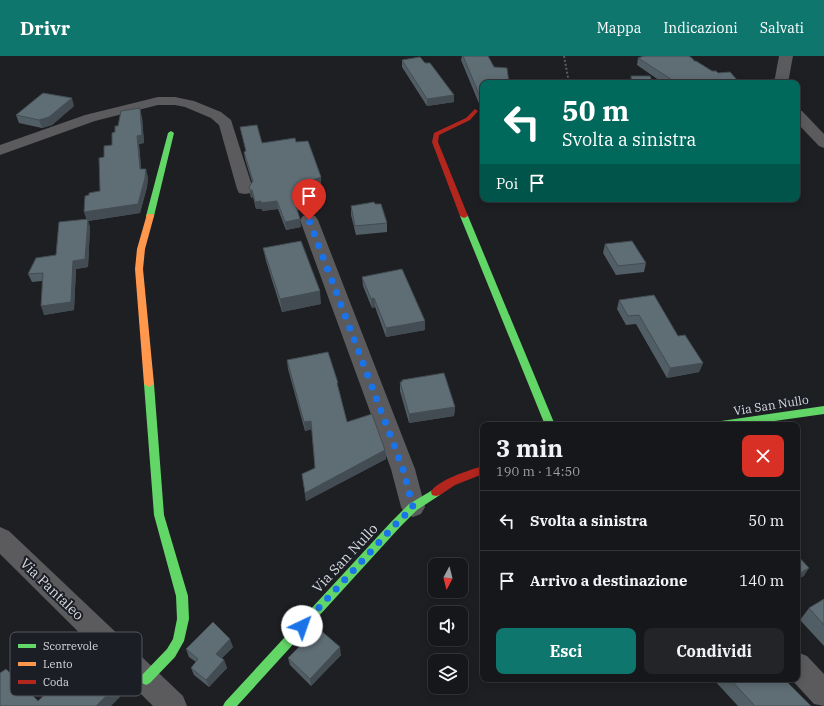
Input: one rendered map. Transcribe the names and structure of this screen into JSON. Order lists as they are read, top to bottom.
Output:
{
  "streets": {
    "street": ["Via San Nullo", "Via Pantaleo"]
  },
  "legend": ["Scorrevole", "Lento", "Coda"],
  "north": "bottom",
  "page": {
    "header": "Drivr",
    "nav": ["Mappa", "Indicazioni", "Salvati"],
    "turn": ["50 m", "Svolta a sinistra"],
    "then": "Poi",
    "heading": ["3 min", "190 m · 14:50"],
    "list": [
      {
        "name": "Svolta a sinistra",
        "value": "50 m"
      },
      {
        "name": "Arrivo a destinazione",
        "value": "140 m"
      }
    ],
    "buttons": ["Esci", "Condividi"]
  }
}
